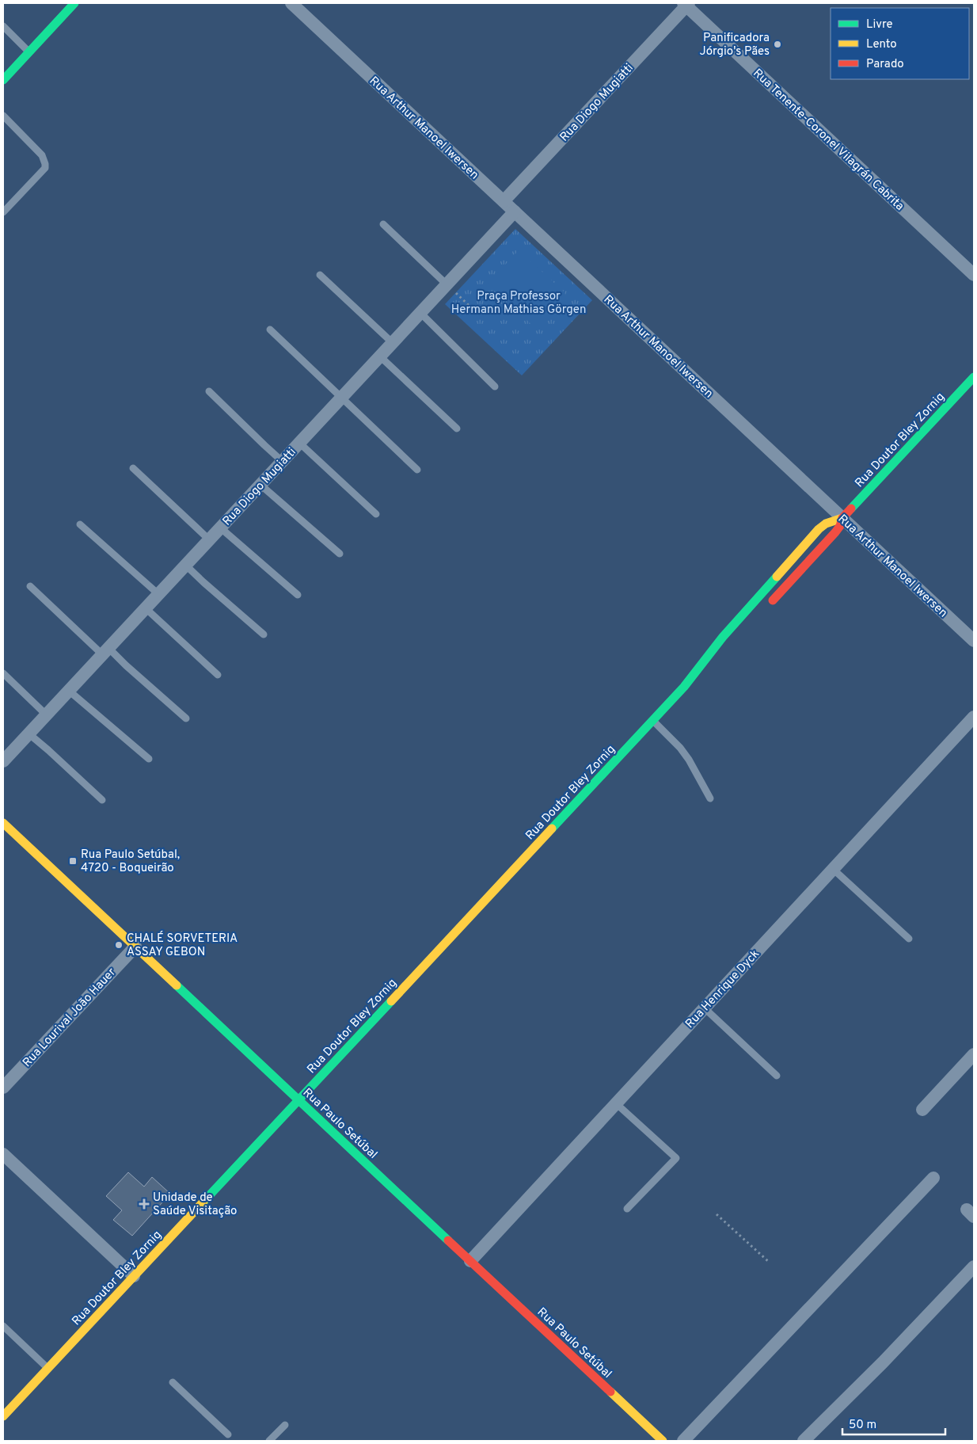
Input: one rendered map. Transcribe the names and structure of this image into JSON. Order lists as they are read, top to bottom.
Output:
{
  "streets": {
    "street": [
      "Rua Diogo Mugiatti",
      "Rua Arthur Manoel Iwersen",
      "Rua Tenente-Coronel Vilagrán Cabrita",
      "Rua Doutor Bley Zornig",
      "Rua Henrique Dyck",
      "Rua Lourival João Hauer",
      "Rua Paulo Setúbal"
    ]
  },
  "crossings": [
    ["Rua Diogo Mugiatti", "Rua Arthur Manoel Iwersen"],
    ["Rua Diogo Mugiatti", "Rua Tenente-Coronel Vilagrán Cabrita"],
    ["Rua Arthur Manoel Iwersen", "Rua Doutor Bley Zornig"],
    ["Rua Doutor Bley Zornig", "Rua Paulo Setúbal"],
    ["Rua Henrique Dyck", "Rua Paulo Setúbal"],
    ["Rua Lourival João Hauer", "Rua Paulo Setúbal"]
  ],
  "parks": ["Praça Professor Hermann Mathias Görgen"],
  "places": {
    "other": ["Panificadora Jórgio's Pães", "CHALÉ SORVETERIA ASSAY GEBON"],
    "transit": ["Rua Paulo Setúbal, 4720 - Boqueirão"],
    "health": ["Unidade de Saúde Visitação"]
  },
  "legend": ["Livre", "Lento", "Parado"],
  "scale_bar": "50 m"
}
